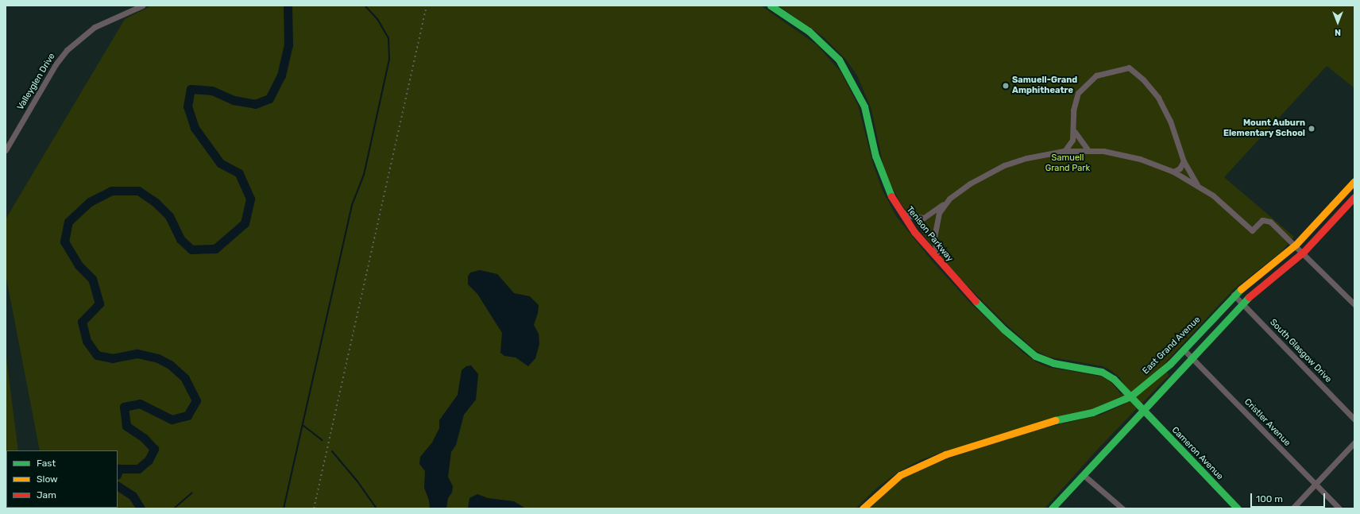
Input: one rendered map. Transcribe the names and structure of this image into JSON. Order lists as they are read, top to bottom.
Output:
{
  "streets": {
    "main road": ["Tenison Parkway", "East Grand Avenue", "Cameron Avenue"],
    "street": ["Valleyglen Drive", "South Glasgow Drive", "Cristler Avenue"]
  },
  "crossings": [
    ["Tenison Parkway", "East Grand Avenue"],
    ["Tenison Parkway", "Cameron Avenue"],
    ["East Grand Avenue", "South Glasgow Drive"],
    ["East Grand Avenue", "Cristler Avenue"]
  ],
  "parks": ["Samuell Grand Park"],
  "places": ["Samuell-Grand Amphitheatre", "Mount Auburn Elementary School"],
  "legend": ["Fast", "Slow", "Jam"],
  "scale_bar": "100 m",
  "north": "bottom"
}
